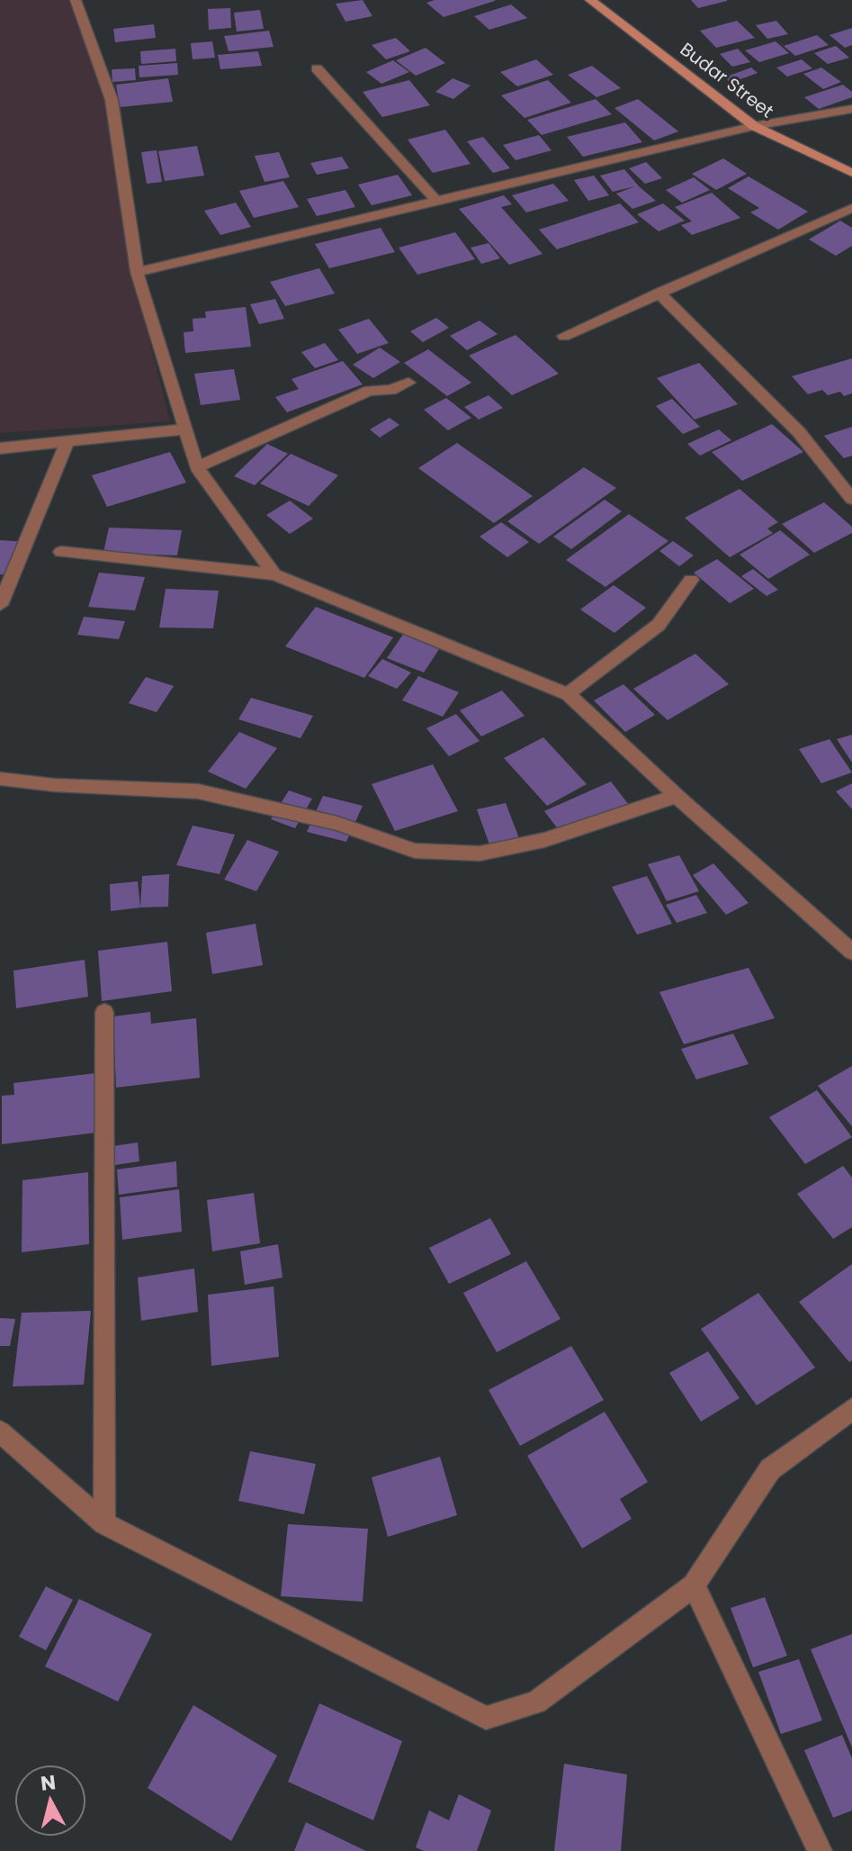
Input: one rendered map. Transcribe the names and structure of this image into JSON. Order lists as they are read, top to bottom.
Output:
{
  "streets": {
    "main road": ["Budar Street"]
  },
  "north": "top"
}
